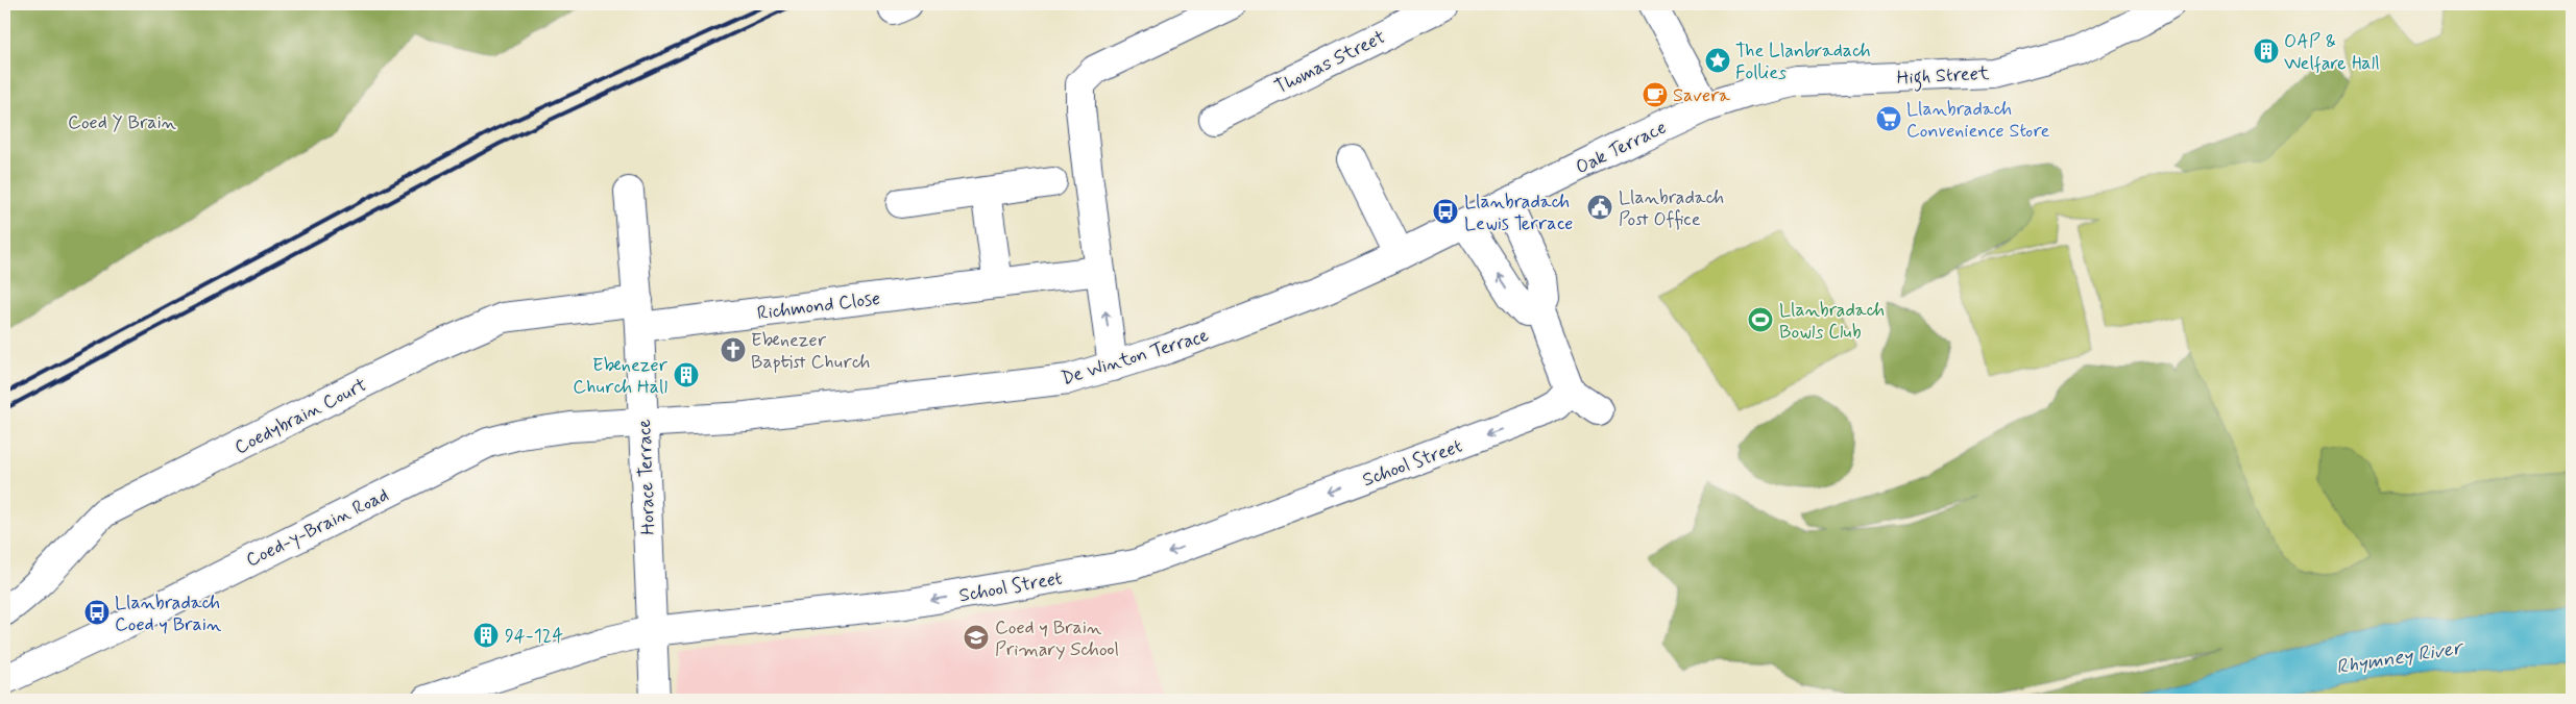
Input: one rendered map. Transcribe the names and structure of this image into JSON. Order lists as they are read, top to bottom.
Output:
{
  "streets": {
    "street": [
      "Thomas Street",
      "High Street",
      "Oak Terrace",
      "Richmond Close",
      "De Winton Terrace",
      "Coedybrain Court",
      "School Street",
      "Horace Terrace",
      "Coed-y-Brain Road"
    ]
  },
  "crossings": [
    ["High Street", "Oak Terrace"],
    ["Oak Terrace", "De Winton Terrace"],
    ["Richmond Close", "Coedybrain Court"],
    ["Richmond Close", "Horace Terrace"],
    ["De Winton Terrace", "Horace Terrace"],
    ["De Winton Terrace", "Coed-y-Brain Road"],
    ["Coedybrain Court", "Horace Terrace"],
    ["School Street", "Horace Terrace"],
    ["Horace Terrace", "Coed-y-Brain Road"]
  ],
  "one_way": ["School Street"],
  "water": ["Rhymney River"],
  "parks": ["Coed Y Brain"],
  "places": {
    "building": ["OAP & Welfare Hall", "Ebenezer Church Hall", "94-124"],
    "place": ["The Llanbradach Follies"],
    "cafe": ["Savera"],
    "supermarket": ["Llanbradach Convenience Store"],
    "public building": ["Llanbradach Post Office"],
    "bus stop": ["Llanbradach Lewis Terrace", "Llanbradach Coed y Brain"],
    "sports": ["Llanbradach Bowls Club"],
    "church": ["Ebenezer Baptist Church"],
    "school or university": ["Coed y Brain Primary School"]
  }
}
